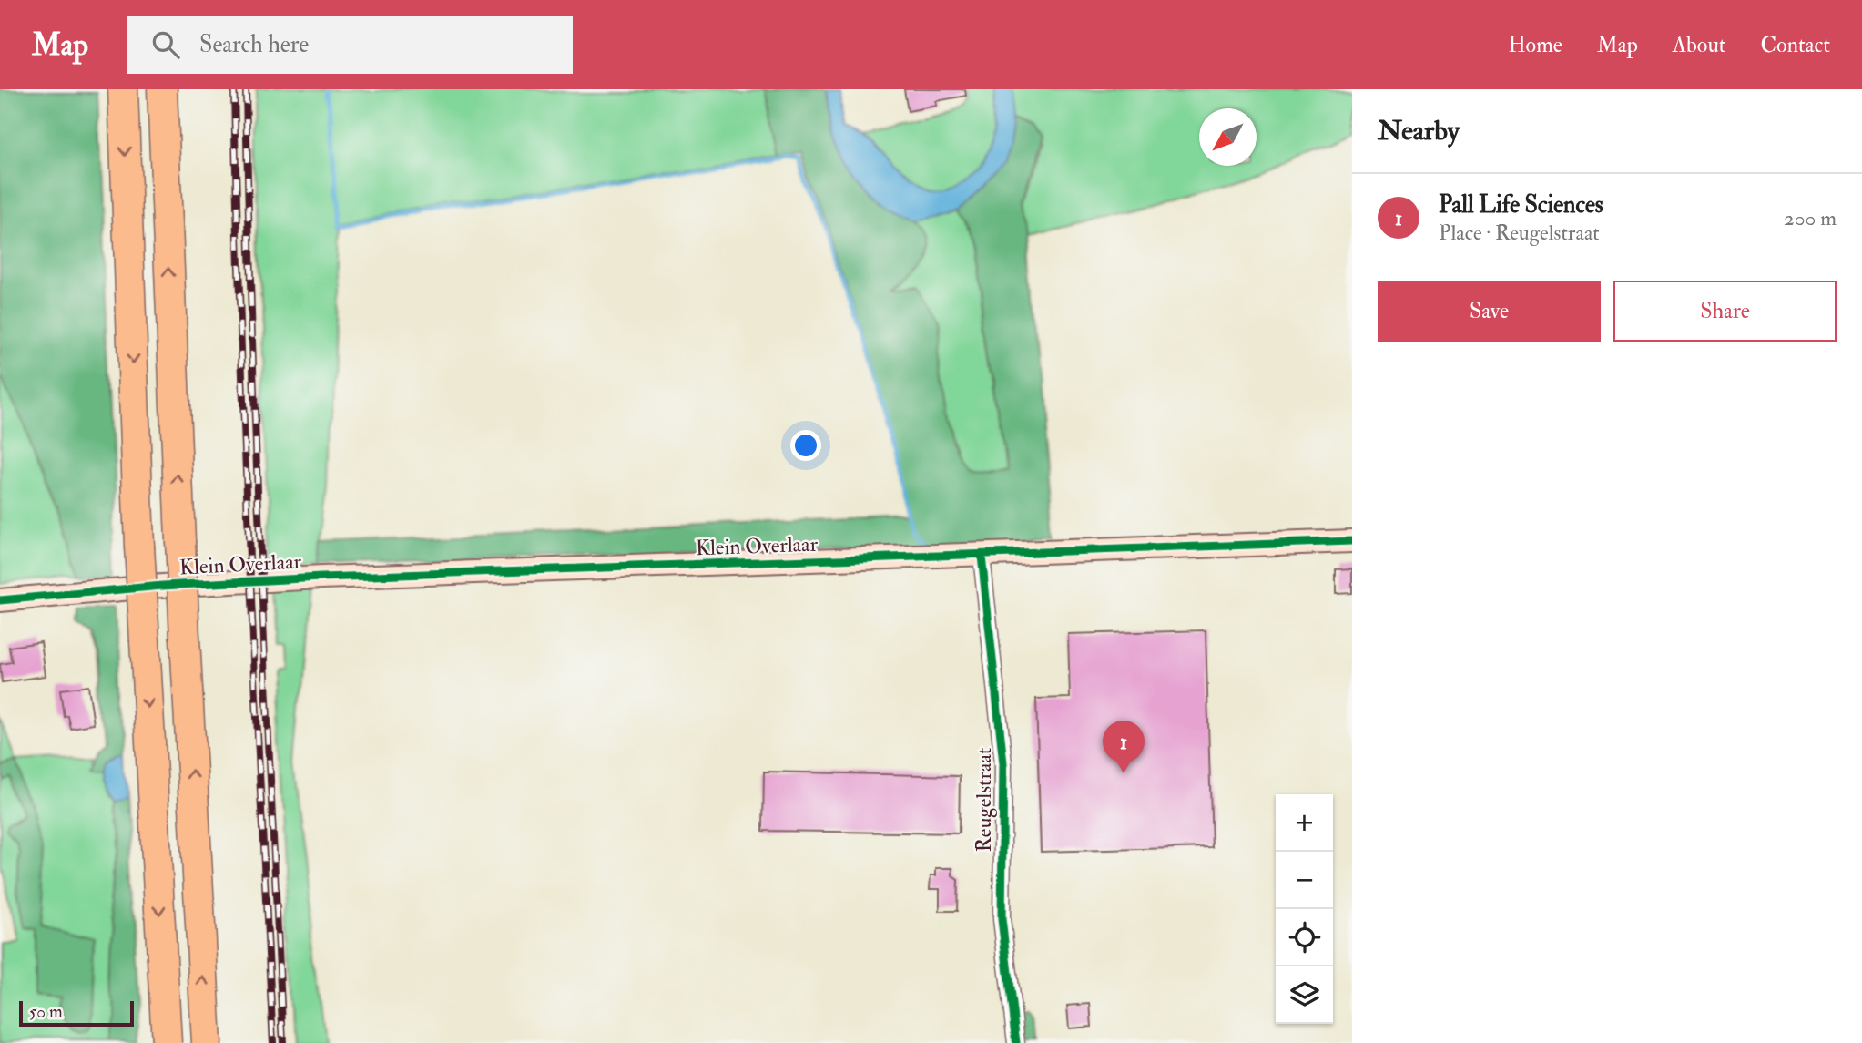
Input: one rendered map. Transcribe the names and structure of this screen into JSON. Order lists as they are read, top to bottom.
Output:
{
  "streets": {
    "main road": ["Klein Overlaar"],
    "street": ["Reugelstraat"]
  },
  "crossings": [
    ["Klein Overlaar", "Reugelstraat"]
  ],
  "scale_bar": "50 m",
  "north": "bottom left",
  "page": {
    "header": "Map",
    "search": "Search here",
    "nav": [
      "Home",
      "Map",
      "About",
      "Contact"
    ],
    "heading": "Nearby",
    "list": [
      {
        "mark": "1",
        "name": "Pall Life Sciences",
        "note": "Place · Reugelstraat",
        "value": "200 m"
      }
    ],
    "buttons": ["Save", "Share"],
    "pins": "1",
    "map_buttons": ["+", "−"],
    "scale": "50 m"
  }
}
